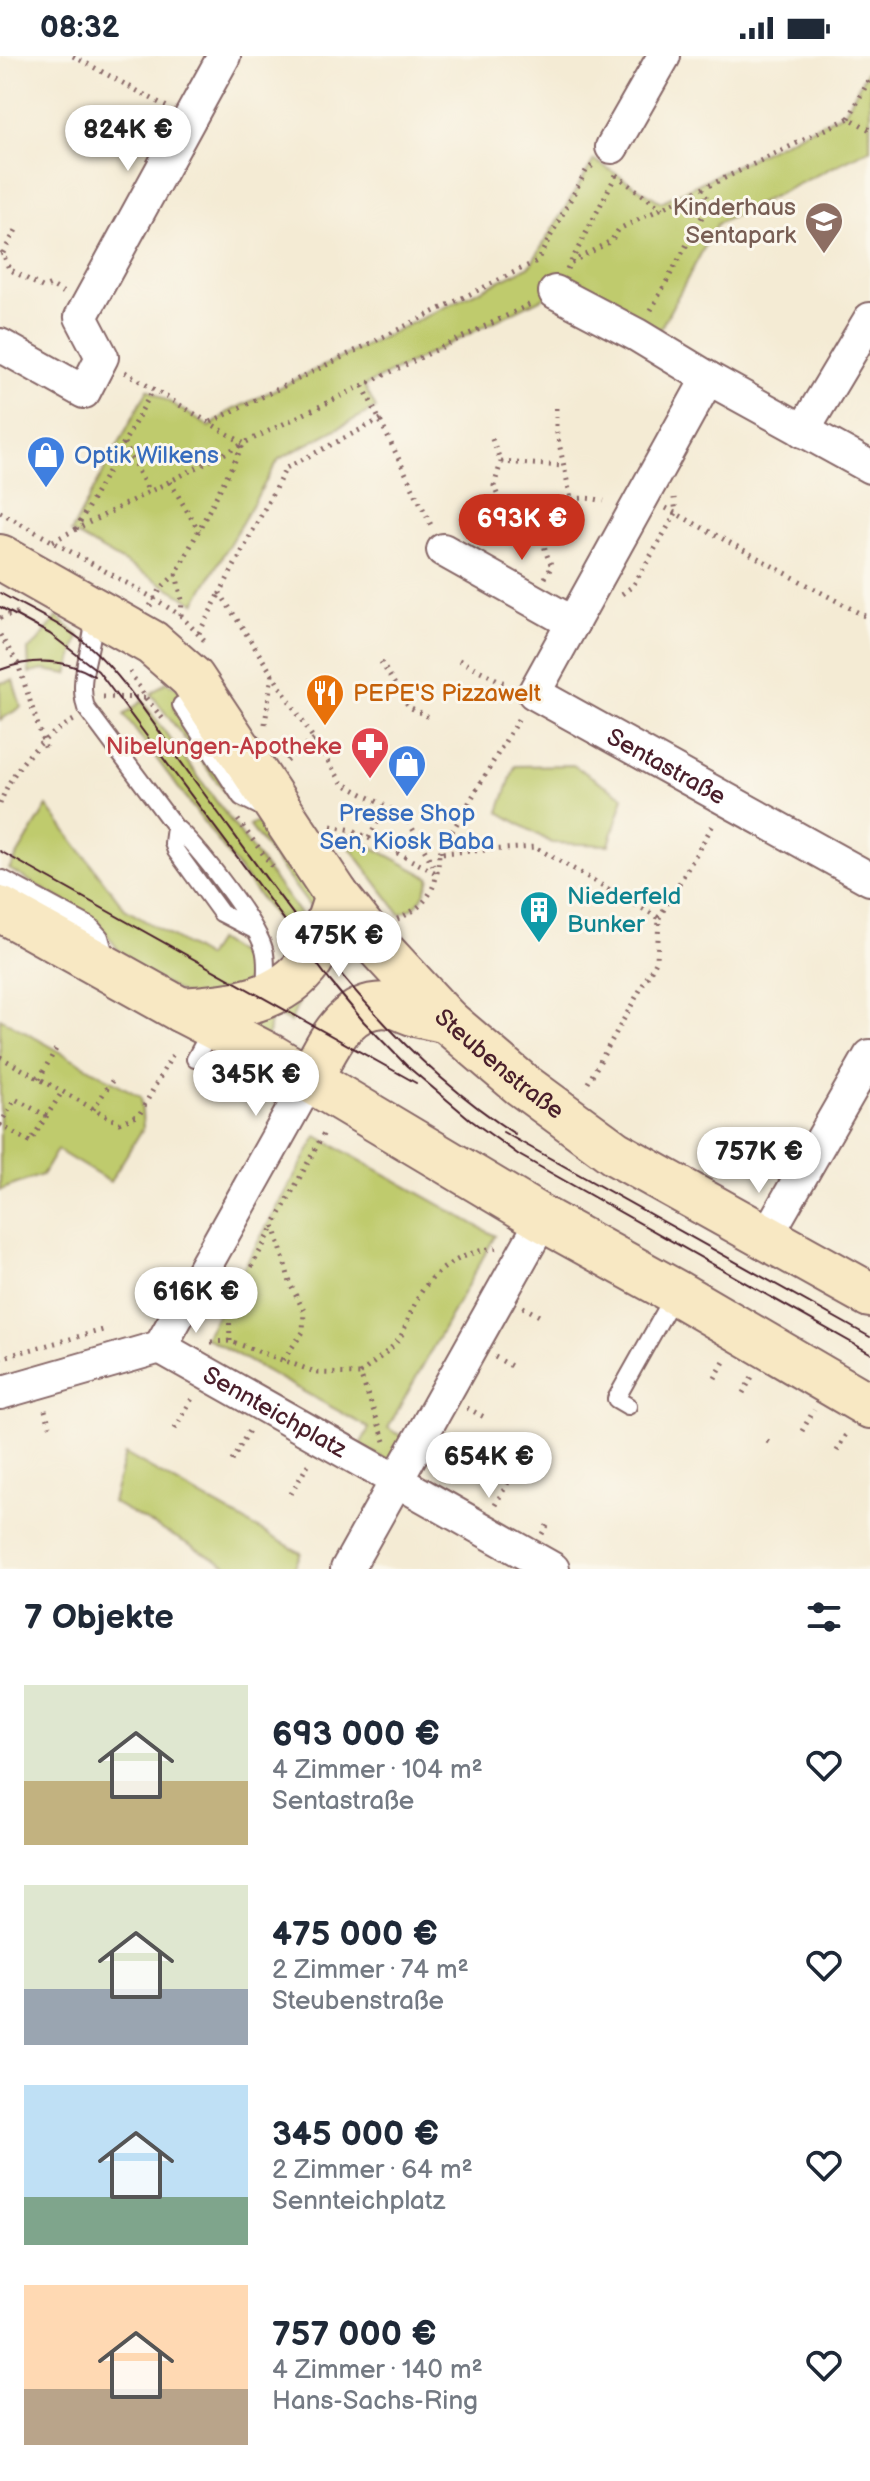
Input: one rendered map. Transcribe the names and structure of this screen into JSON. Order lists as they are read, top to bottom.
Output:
{
  "streets": {
    "street": ["Sentastraße", "Steubenstraße", "Sennteichplatz"]
  },
  "places": {
    "school or university": ["Kinderhaus Sentapark"],
    "shop": ["Optik Wilkens", "Presse Shop Sen, Kiosk Baba"],
    "restaurant": ["PEPE'S Pizzawelt"],
    "pharmacy": ["Nibelungen-Apotheke"],
    "building": ["Niederfeld Bunker"]
  },
  "page": {
    "status": "08:32",
    "price": [
      "824K €",
      "693K €",
      "475K €",
      "345K €",
      "757K €",
      "616K €",
      "654K €"
    ],
    "heading": "7 Objekte",
    "list": [
      {
        "name": "693 000 €",
        "note": "4 Zimmer · 104 m² · Sentastraße"
      },
      {
        "name": "475 000 €",
        "note": "2 Zimmer · 74 m² · Steubenstraße"
      },
      {
        "name": "345 000 €",
        "note": "2 Zimmer · 64 m² · Sennteichplatz"
      },
      {
        "name": "757 000 €",
        "note": "4 Zimmer · 140 m² · Hans-Sachs-Ring"
      }
    ]
  }
}
